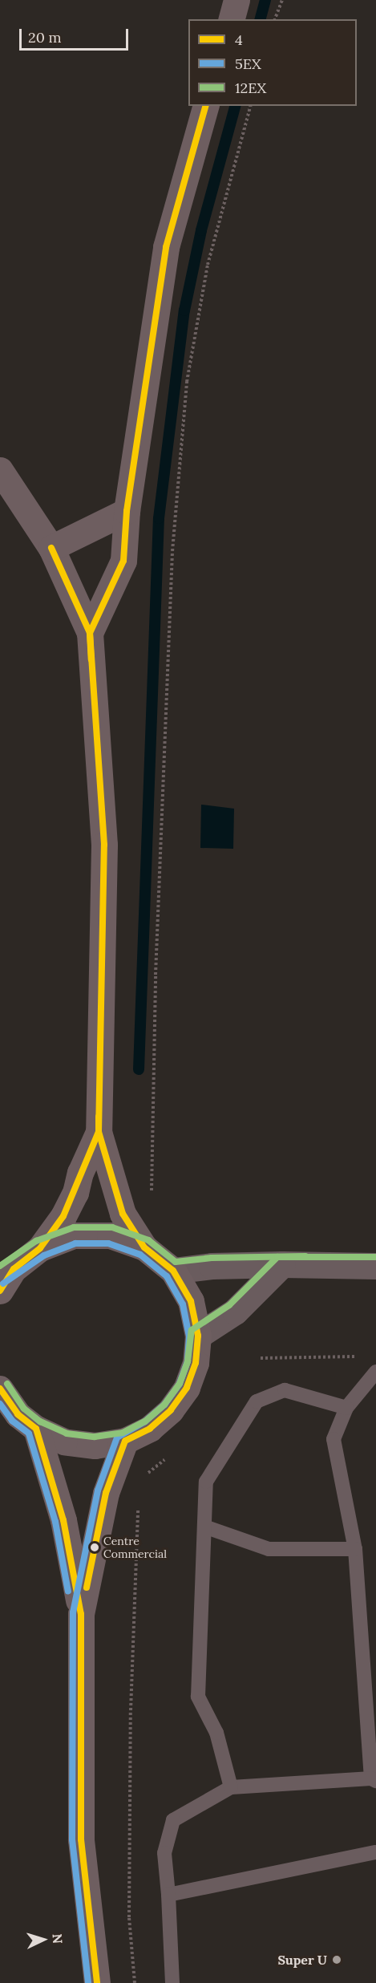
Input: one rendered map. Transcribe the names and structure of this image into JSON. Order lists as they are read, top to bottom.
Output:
{
  "places": ["Centre Commercial", "Super U"],
  "lines": ["transit line 4", "transit line 12EX", "transit line 5EX"],
  "legend": ["4", "5EX", "12EX"],
  "scale_bar": "20 m",
  "north": "right"
}
